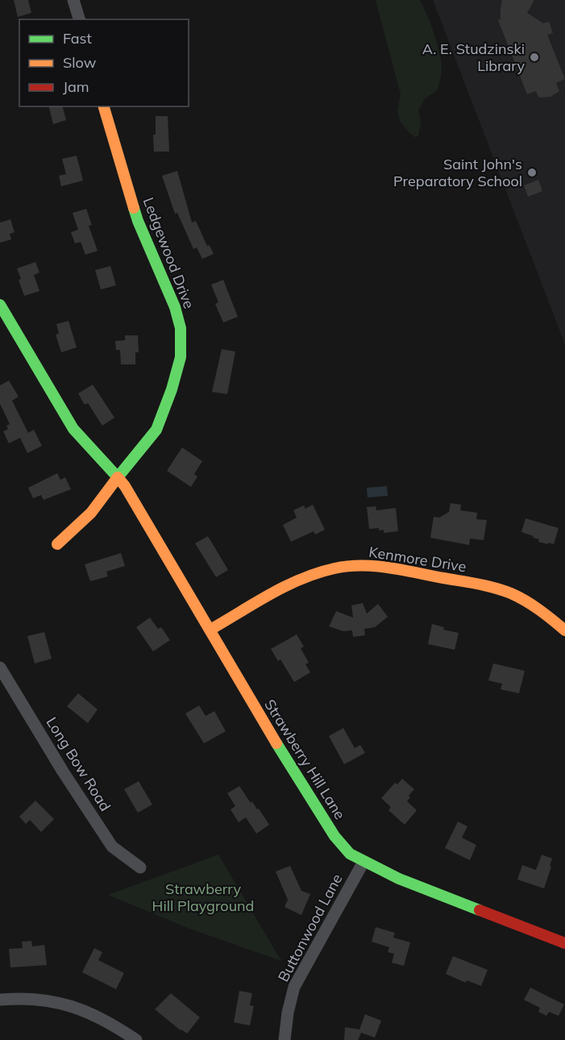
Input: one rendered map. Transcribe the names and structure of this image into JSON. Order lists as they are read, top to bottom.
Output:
{
  "streets": {
    "street": [
      "Ledgewood Drive",
      "Kenmore Drive",
      "Strawberry Hill Lane",
      "Long Bow Road",
      "Buttonwood Lane"
    ]
  },
  "crossings": [
    ["Ledgewood Drive", "Strawberry Hill Lane"],
    ["Kenmore Drive", "Strawberry Hill Lane"],
    ["Strawberry Hill Lane", "Buttonwood Lane"]
  ],
  "parks": ["Strawberry Hill Playground"],
  "places": ["A. E. Studzinski Library", "Saint John's Preparatory School"],
  "legend": ["Fast", "Slow", "Jam"]
}
